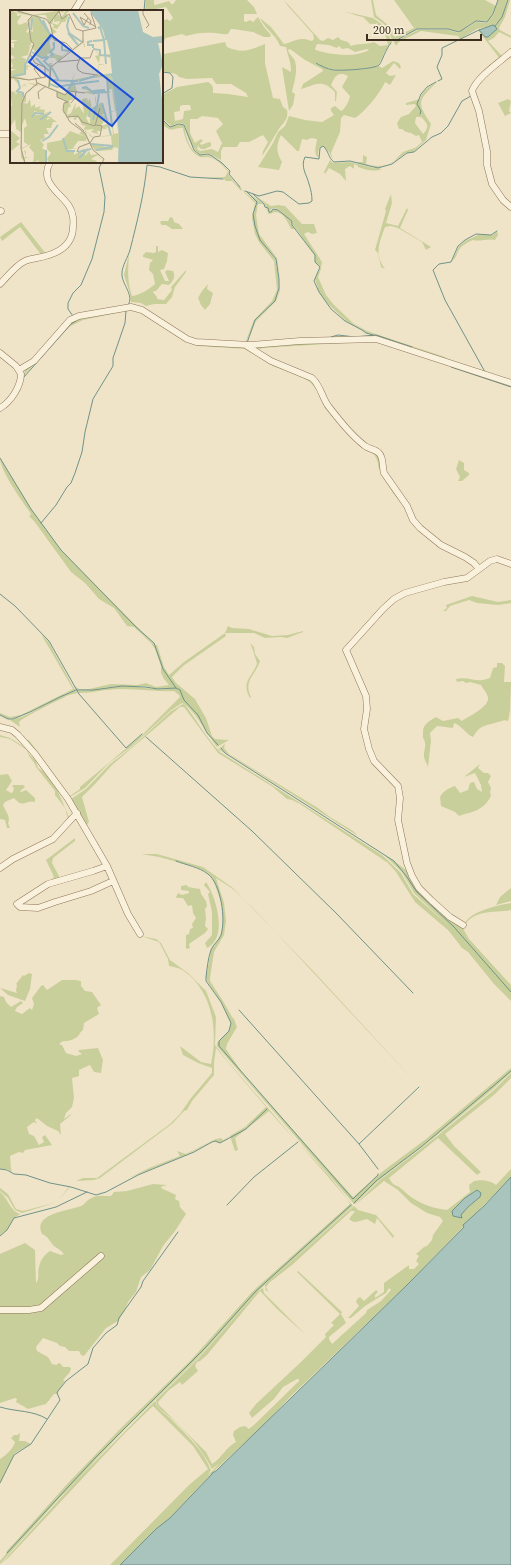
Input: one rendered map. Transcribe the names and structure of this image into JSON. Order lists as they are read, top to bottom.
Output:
{
  "scale_bar": "200 m"
}
